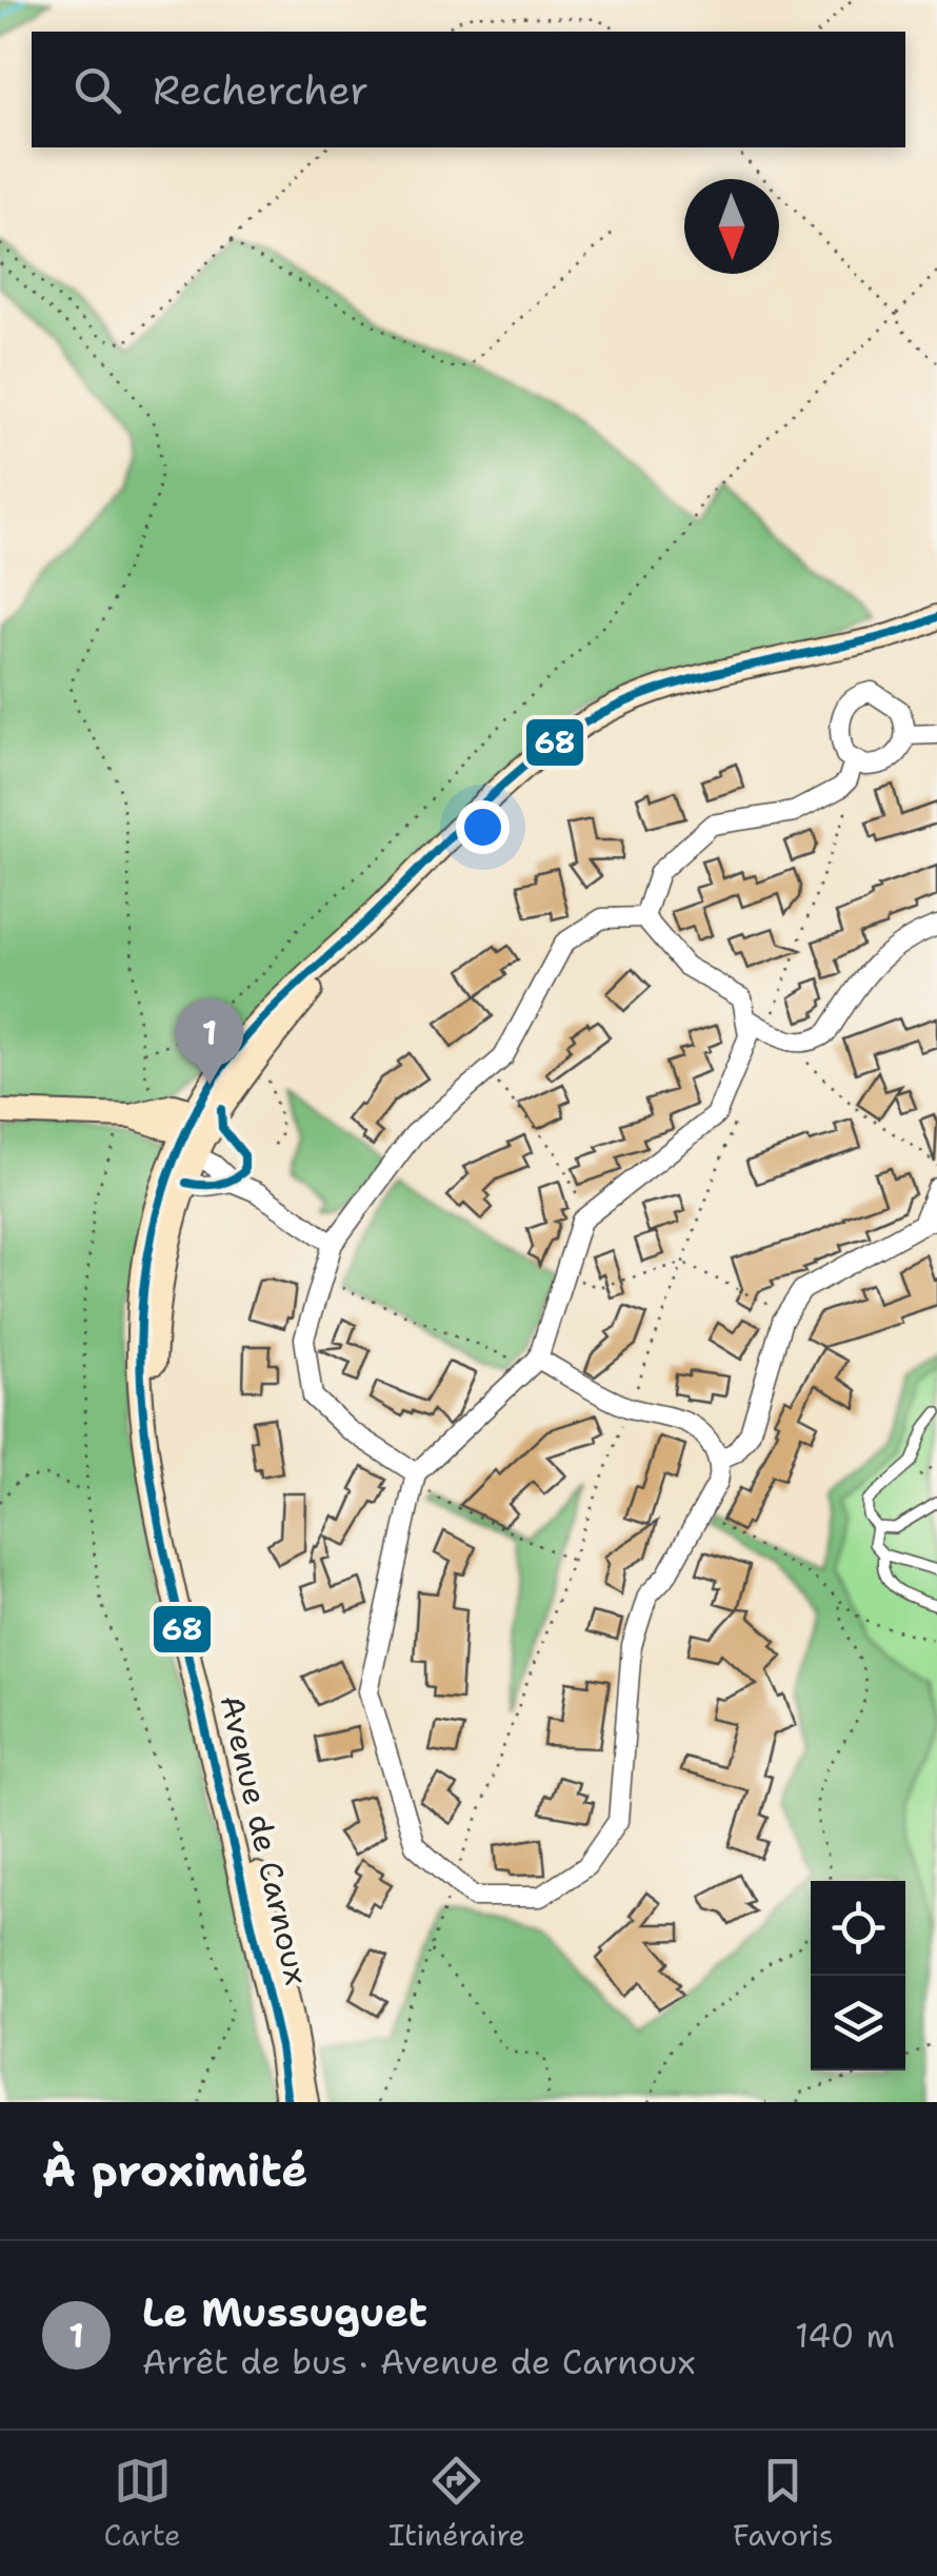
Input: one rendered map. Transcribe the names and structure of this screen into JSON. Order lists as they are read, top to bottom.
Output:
{
  "streets": {
    "main road": ["Avenue de Carnoux"]
  },
  "lines": ["transit line 68"],
  "north": "bottom",
  "page": {
    "search": "Rechercher",
    "pins": "1",
    "heading": "À proximité",
    "list": [
      {
        "mark": "1",
        "name": "Le Mussuguet",
        "note": "Arrêt de bus · Avenue de Carnoux",
        "value": "140 m"
      }
    ],
    "nav": ["Carte", "Itinéraire", "Favoris"]
  }
}
